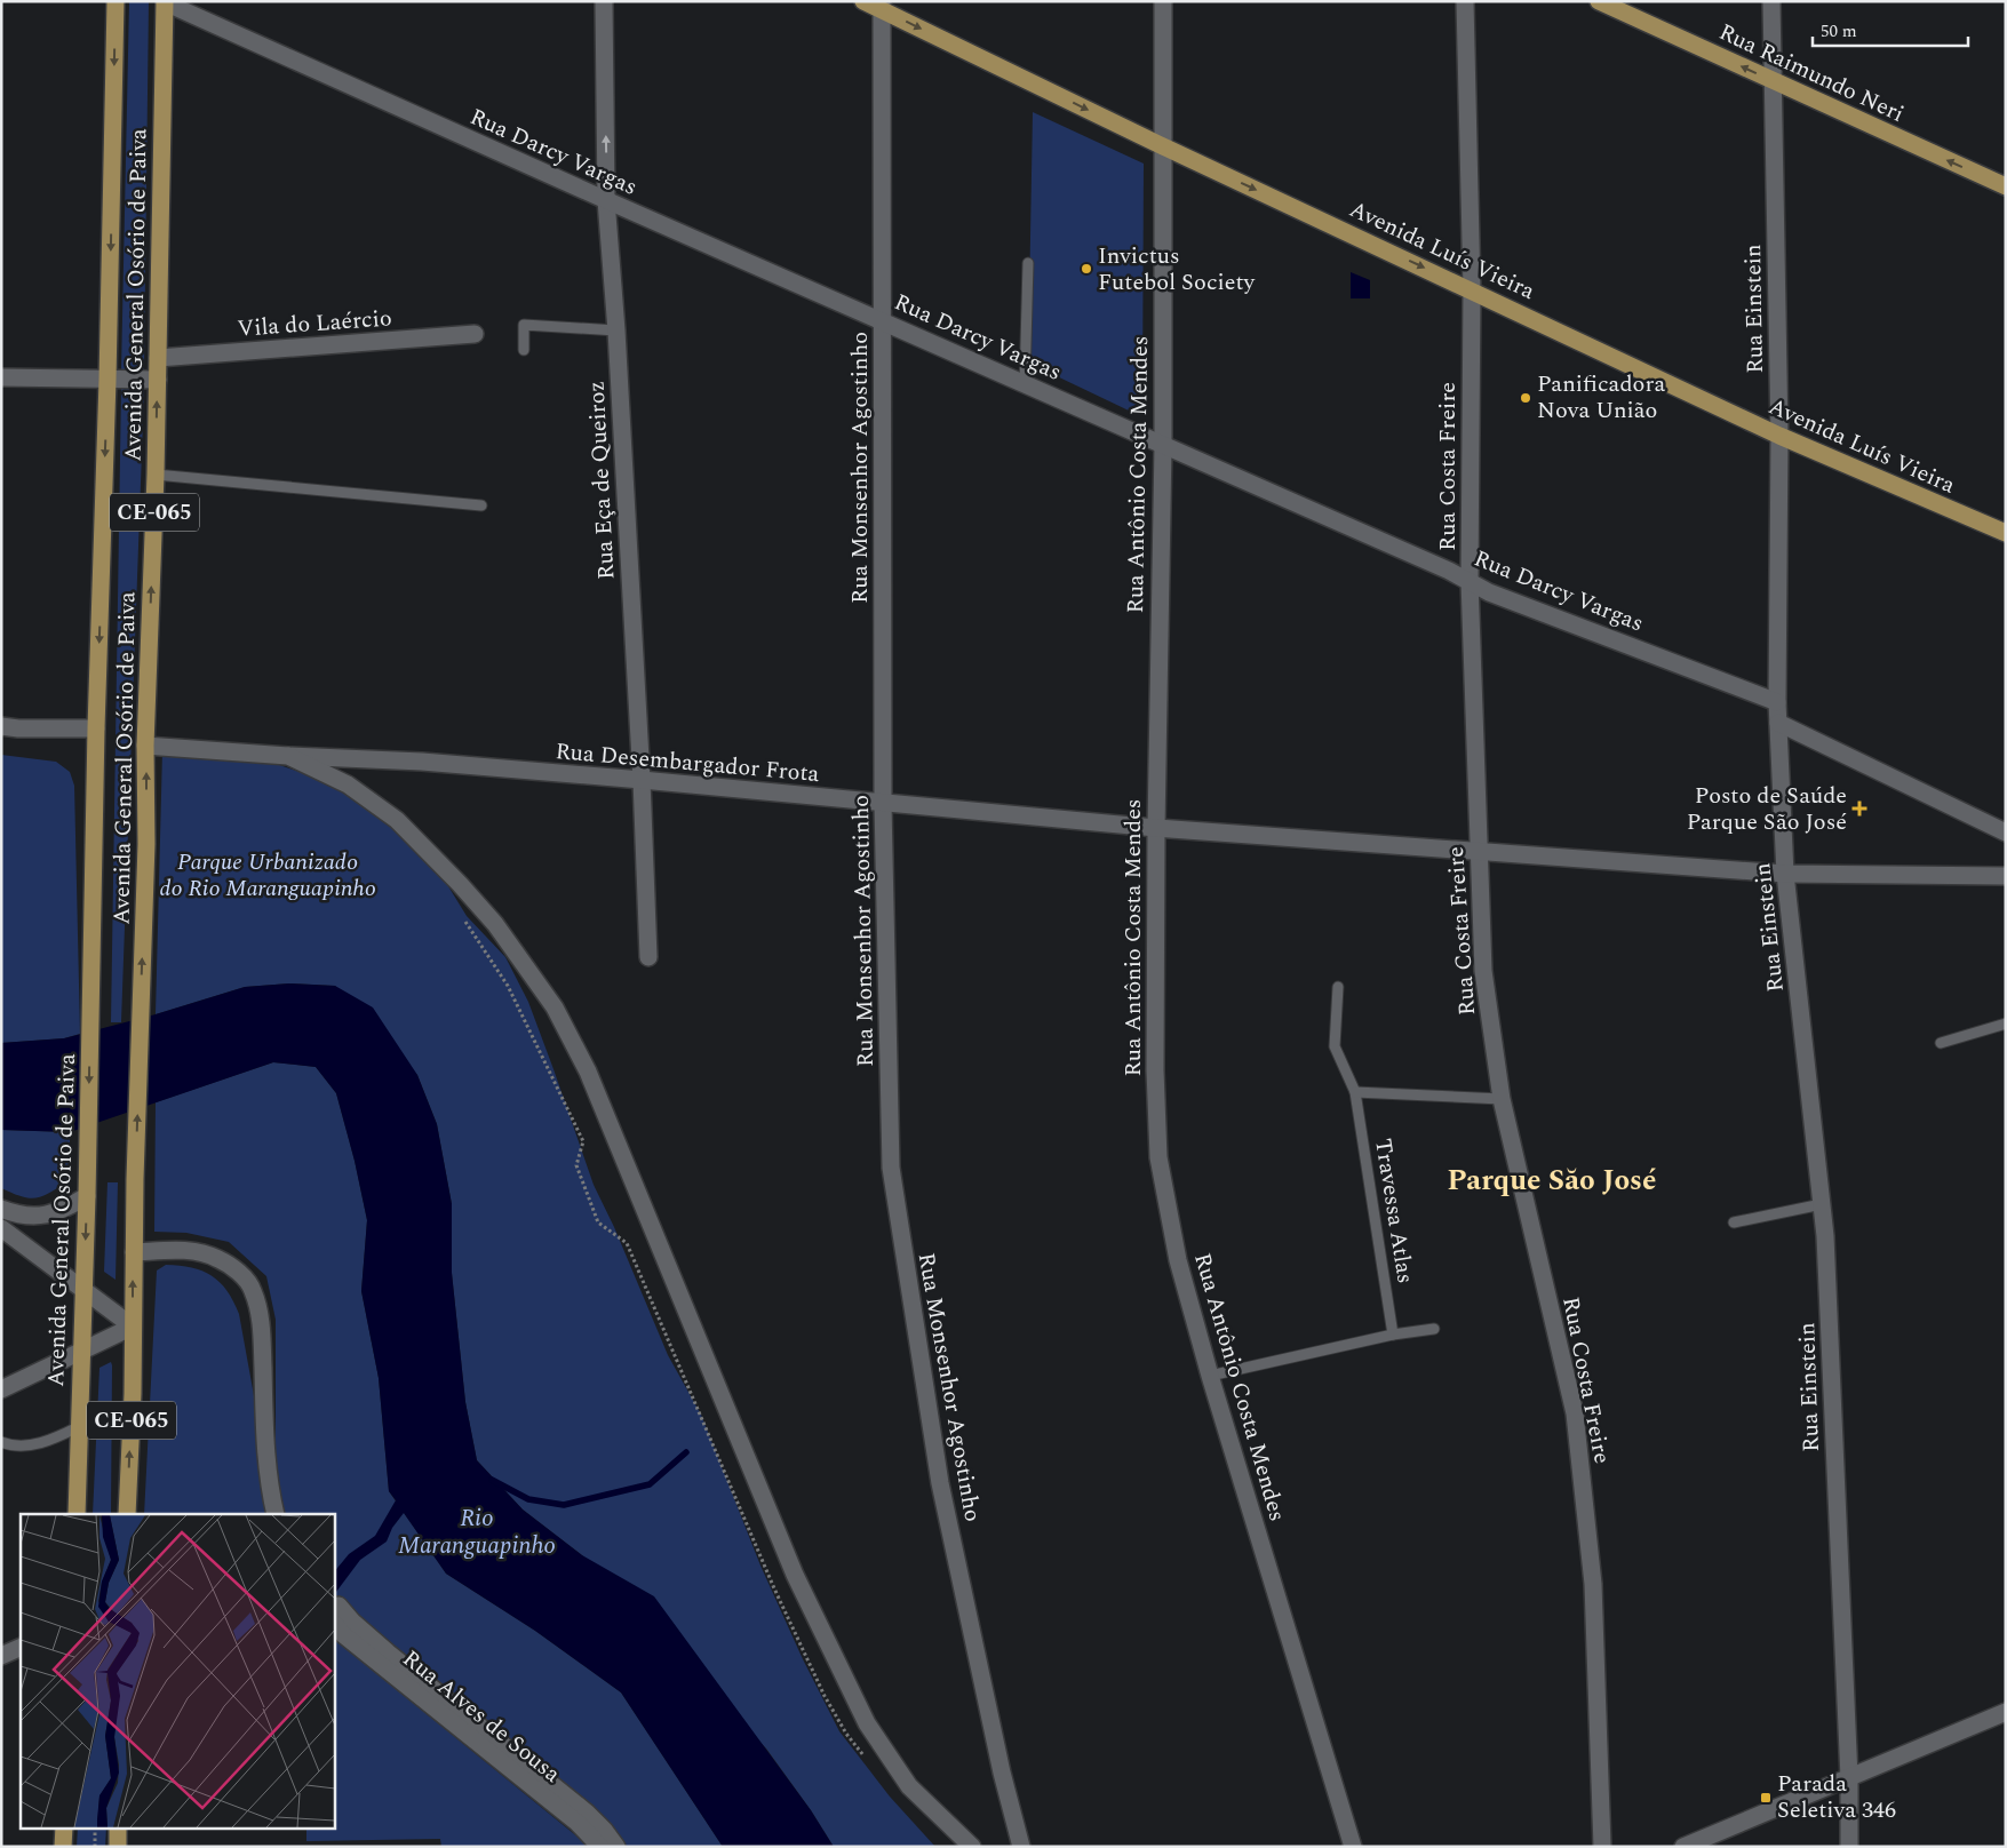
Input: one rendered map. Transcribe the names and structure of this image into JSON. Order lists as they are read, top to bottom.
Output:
{
  "streets": {
    "main road": [
      "Rua Raimundo Neri",
      "Avenida Luís Vieira",
      "Avenida General Osório de Paiva",
      "CE-065"
    ],
    "street": [
      "Rua Darcy Vargas",
      "Rua Einstein",
      "Vila do Laércio",
      "Rua Costa Freire",
      "Rua Monsenhor Agostinho",
      "Rua Antônio Costa Mendes",
      "Rua Eça de Queiroz",
      "Rua Desembargador Frota",
      "Rua Alves de Sousa"
    ],
    "lane": ["Travessa Atlas"]
  },
  "crossings": [
    ["Rua Raimundo Neri", "Rua Einstein"],
    ["Rua Darcy Vargas", "Avenida General Osório de Paiva"],
    ["Rua Darcy Vargas", "Rua Einstein"],
    ["Rua Darcy Vargas", "Rua Costa Freire"],
    ["Rua Darcy Vargas", "Rua Monsenhor Agostinho"],
    ["Rua Darcy Vargas", "Rua Antônio Costa Mendes"],
    ["Rua Darcy Vargas", "Rua Eça de Queiroz"],
    ["Avenida Luís Vieira", "Rua Einstein"],
    ["Avenida Luís Vieira", "Rua Costa Freire"],
    ["Avenida Luís Vieira", "Rua Monsenhor Agostinho"],
    ["Avenida Luís Vieira", "Rua Antônio Costa Mendes"],
    ["Avenida General Osório de Paiva", "Vila do Laércio"],
    ["Avenida General Osório de Paiva", "Rua Desembargador Frota"],
    ["Rua Einstein", "Rua Desembargador Frota"],
    ["Rua Costa Freire", "Rua Desembargador Frota"],
    ["Rua Monsenhor Agostinho", "Rua Desembargador Frota"],
    ["Rua Antônio Costa Mendes", "Rua Desembargador Frota"],
    ["Rua Eça de Queiroz", "Rua Desembargador Frota"]
  ],
  "one_way": ["Rua Raimundo Neri", "Avenida Luís Vieira"],
  "districts": ["Parque Săo José"],
  "water": ["Rio Maranguapinho"],
  "parks": ["Parque Urbanizado do Rio Maranguapinho"],
  "places": {
    "other": ["Invictus Futebol Society", "Panificadora Nova União"],
    "health": ["Posto de Saúde Parque São José"],
    "transit": ["Parada Seletiva 346"]
  },
  "scale_bar": "50 m"
}
